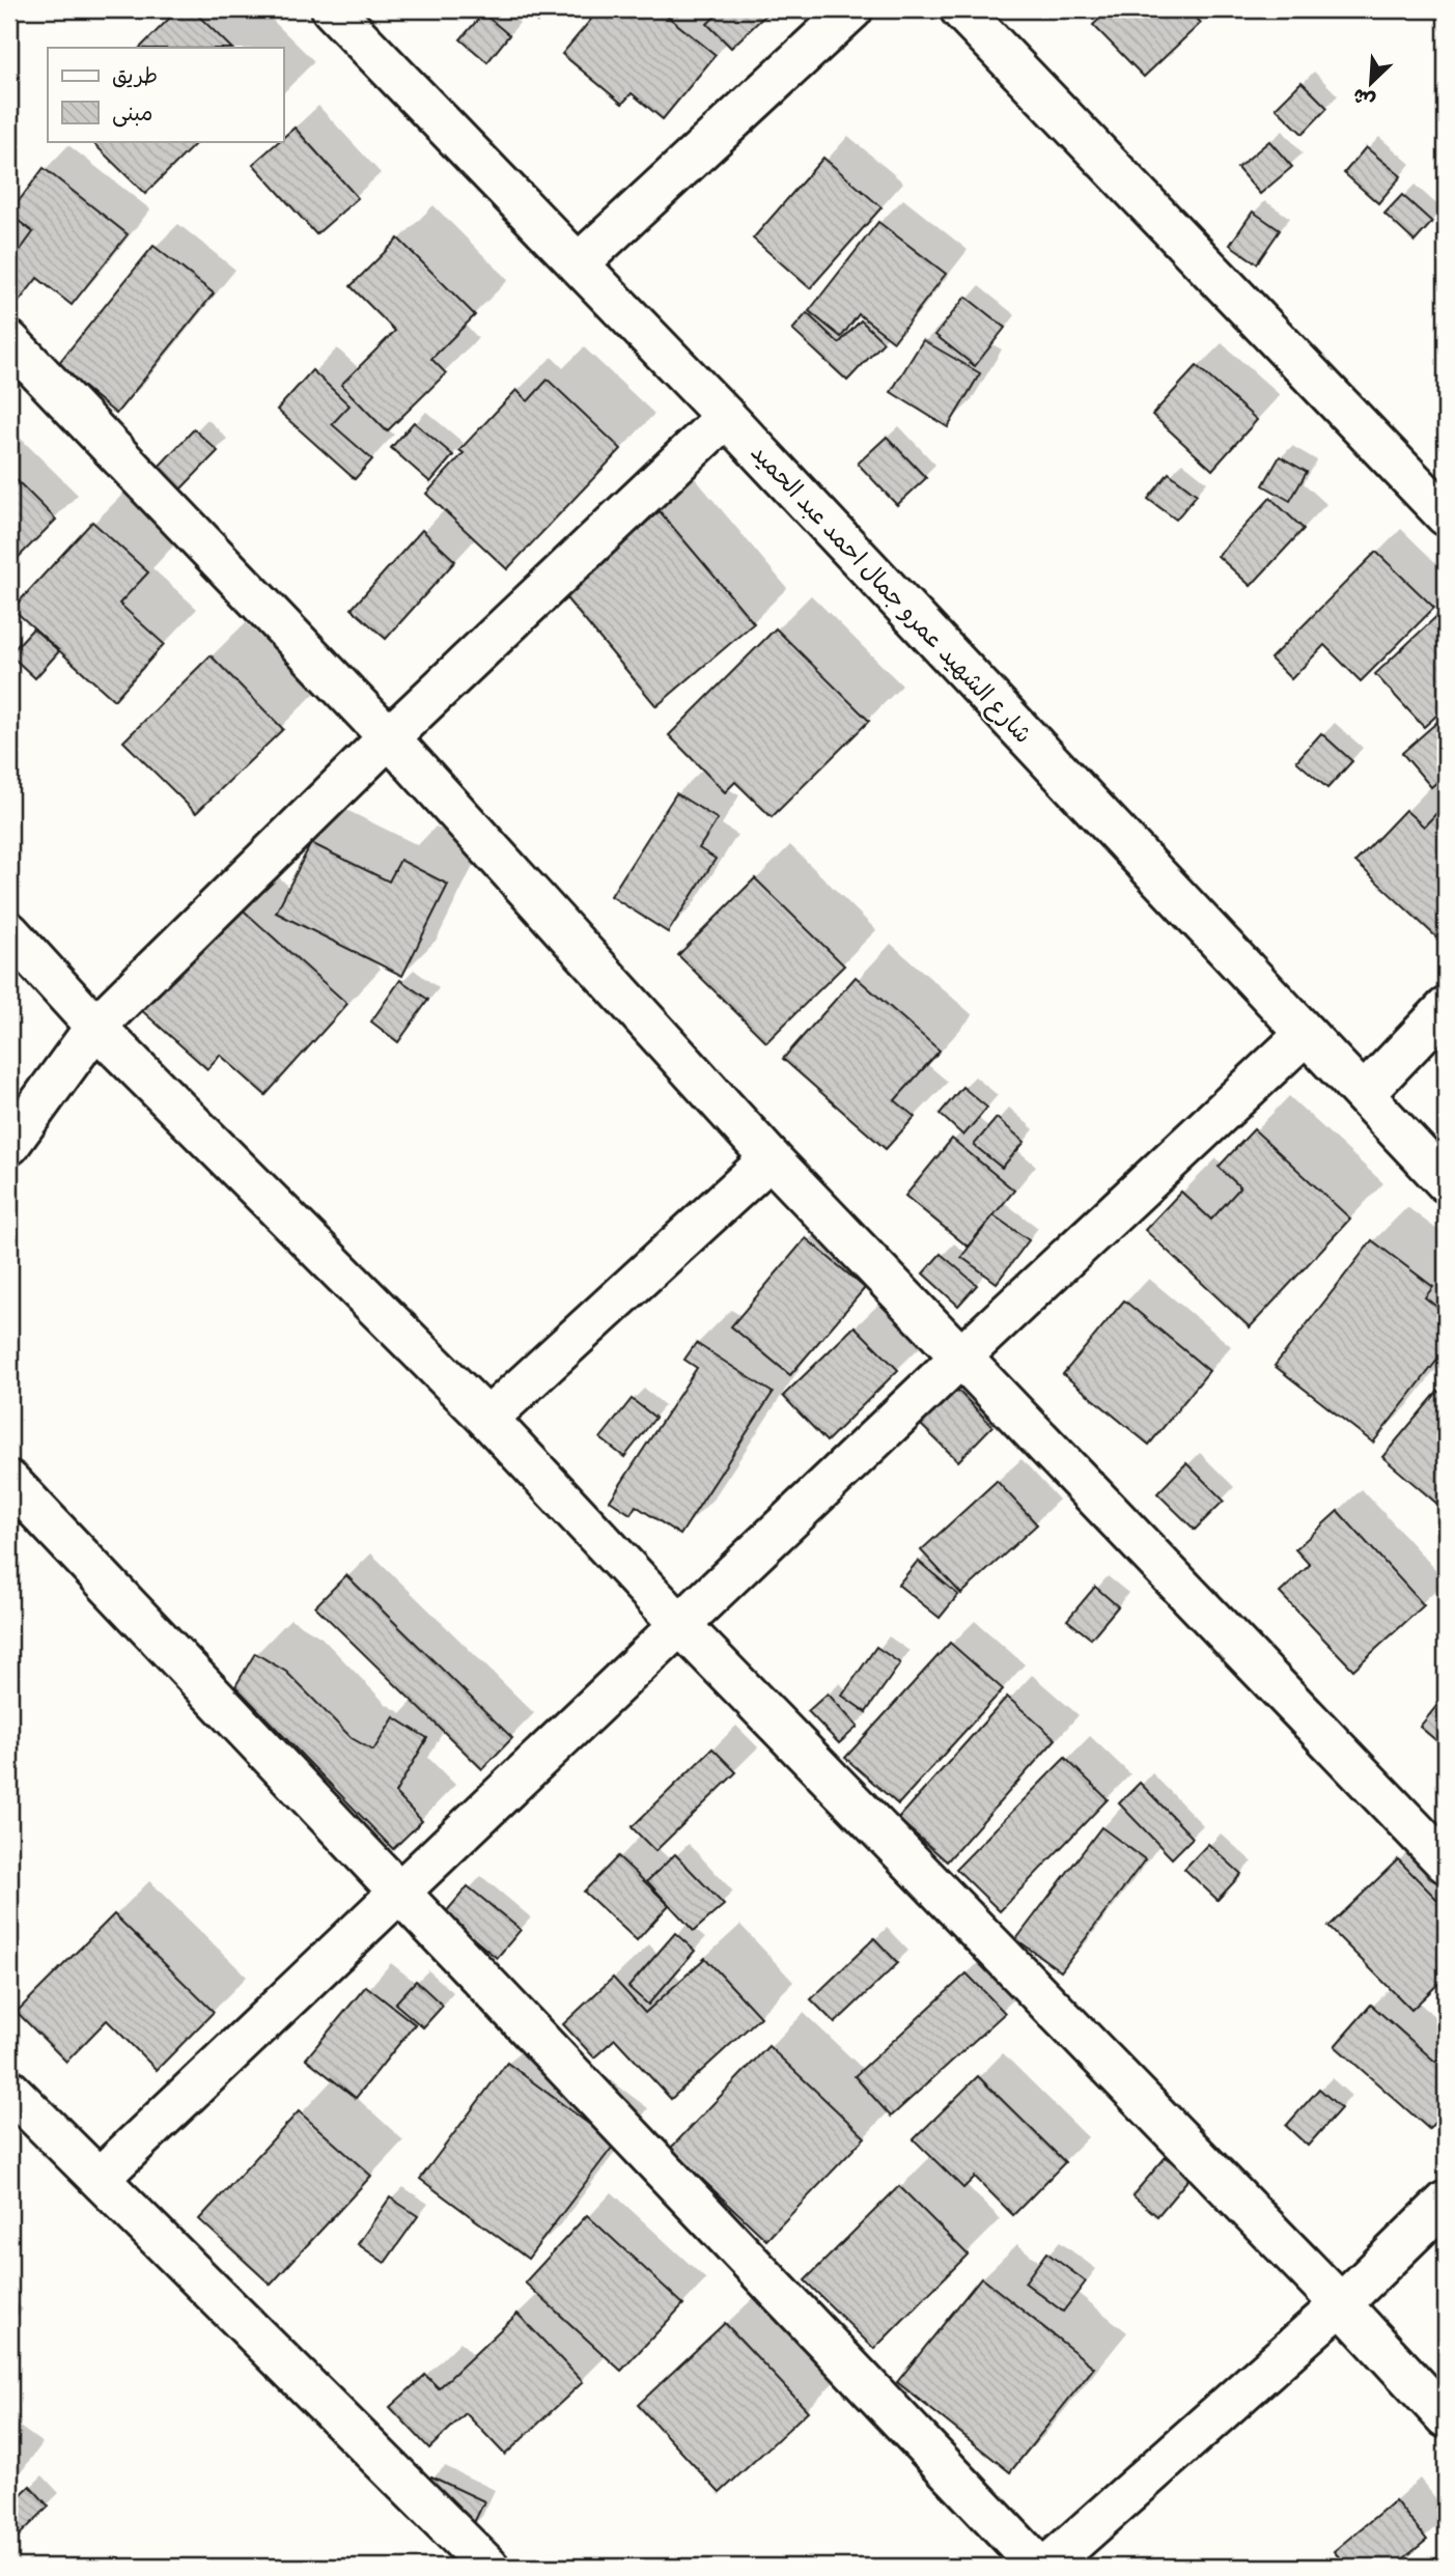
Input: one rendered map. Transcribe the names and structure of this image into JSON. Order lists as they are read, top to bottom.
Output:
{
  "streets": {
    "street": ["شارع الشهيد عمرو جمال احمد عبد الحميد"]
  },
  "legend": ["طريق", "مبنى"],
  "north": "bottom left"
}
